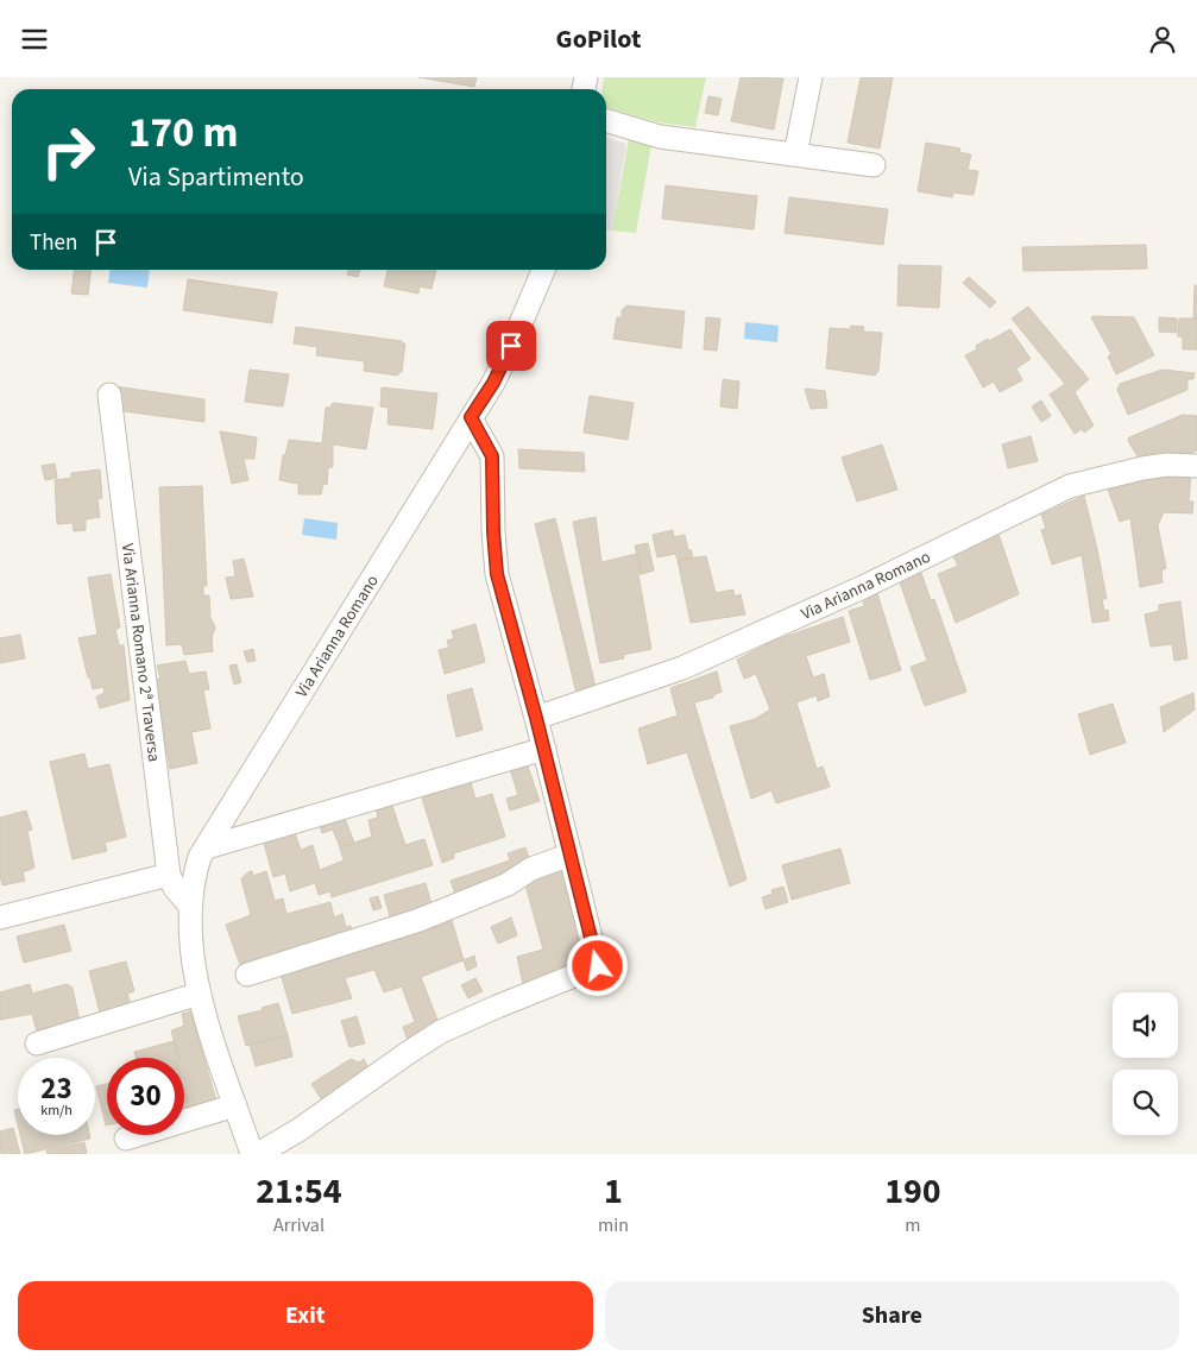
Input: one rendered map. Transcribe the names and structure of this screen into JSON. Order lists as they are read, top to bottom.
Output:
{
  "streets": {
    "street": ["Via Arianna Romano", "Via Arianna Romano 2ª Traversa"]
  },
  "crossings": [
    ["Via Arianna Romano", "Via Arianna Romano 2ª Traversa"]
  ],
  "page": {
    "header": "GoPilot",
    "turn": ["170 m", "Via Spartimento"],
    "then": "Then",
    "speed": "23 km/h",
    "limit": "30",
    "eta": [
      "21:54",
      "Arrival",
      "1",
      "min",
      "190",
      "m"
    ],
    "buttons": ["Exit", "Share"]
  }
}
